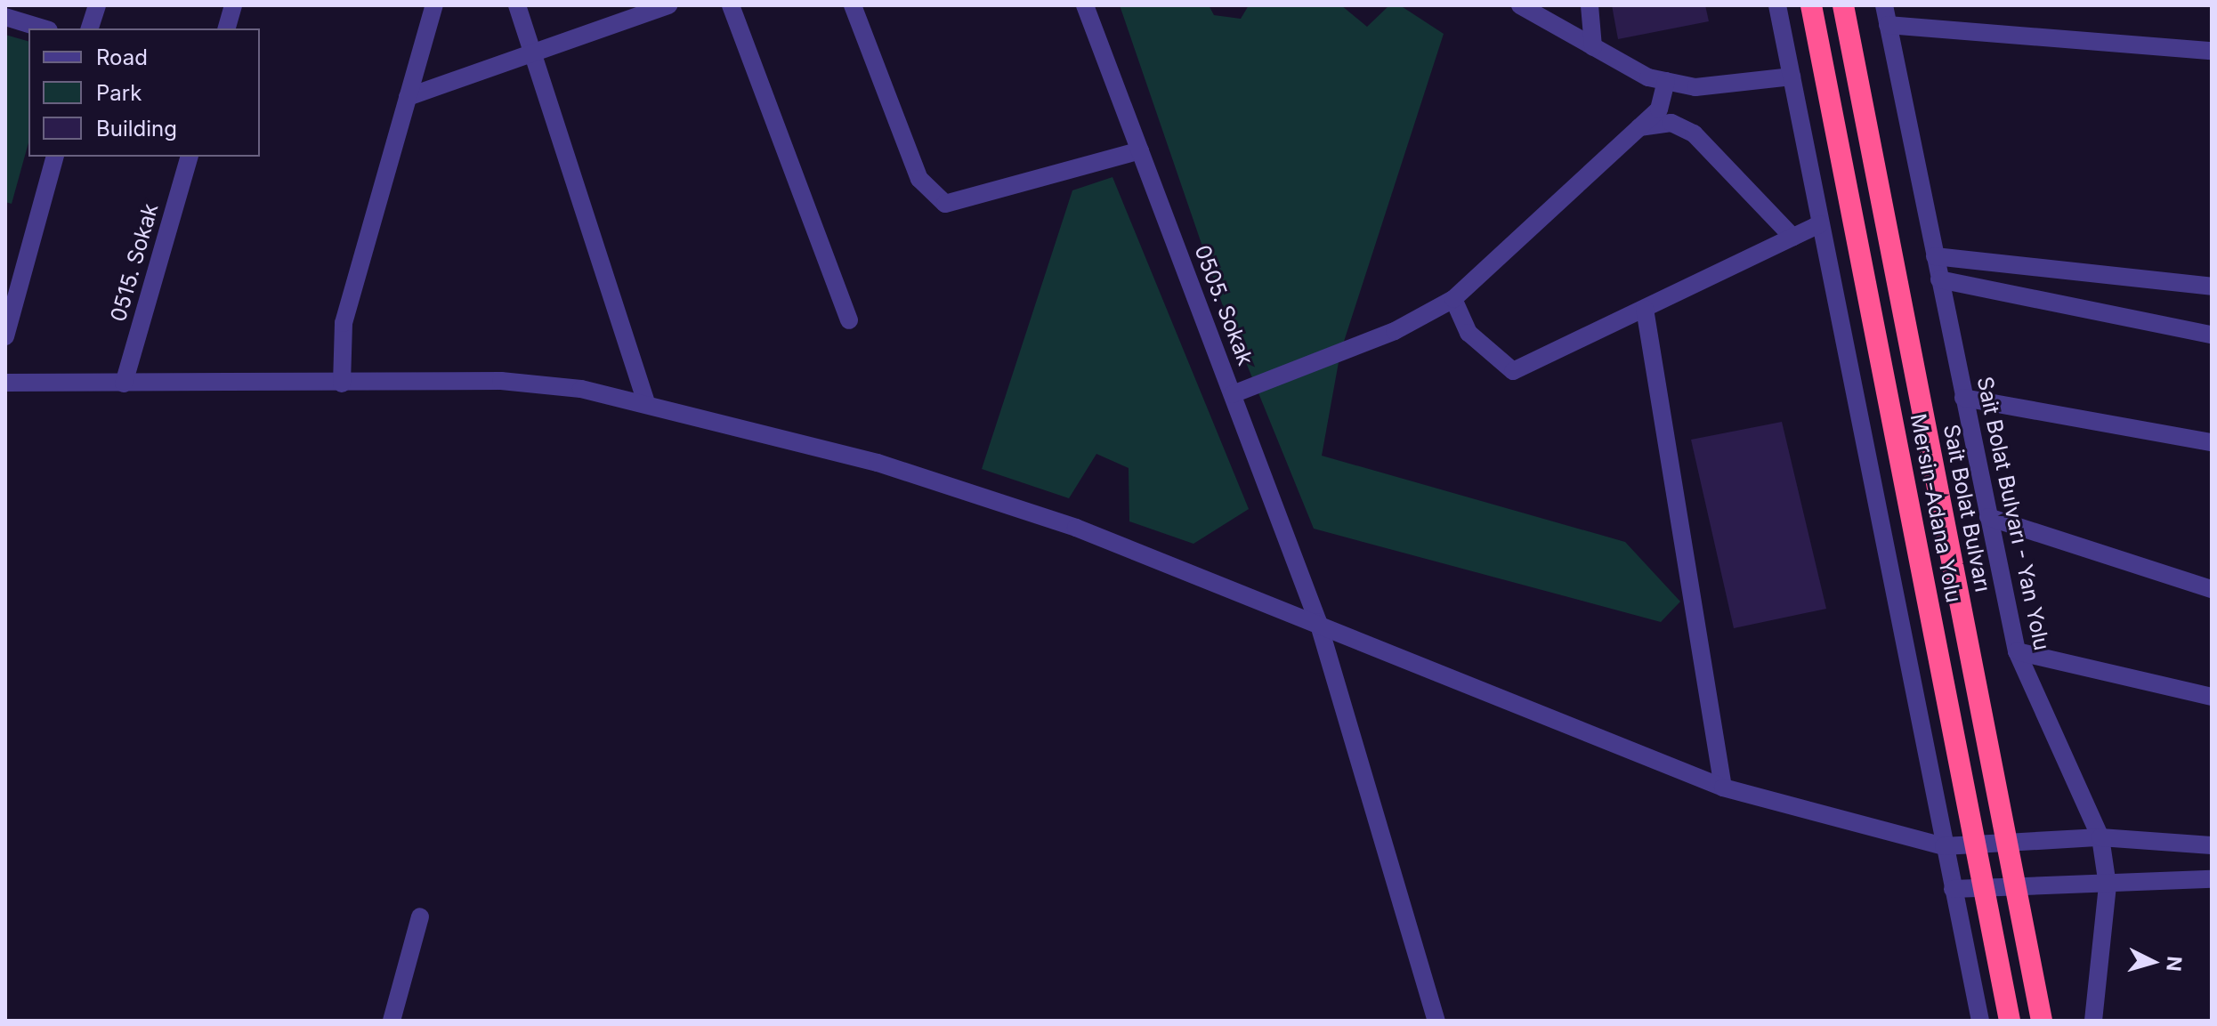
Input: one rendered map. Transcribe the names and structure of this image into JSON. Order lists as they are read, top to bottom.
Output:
{
  "streets": {
    "highway": ["Mersin-Adana Yolu", "Sait Bolat Bulvarı"],
    "street": ["0515. Sokak", "0505. Sokak", "Sait Bolat Bulvarı - Yan Yolu"]
  },
  "legend": ["Road", "Park", "Building"],
  "north": "right"
}
